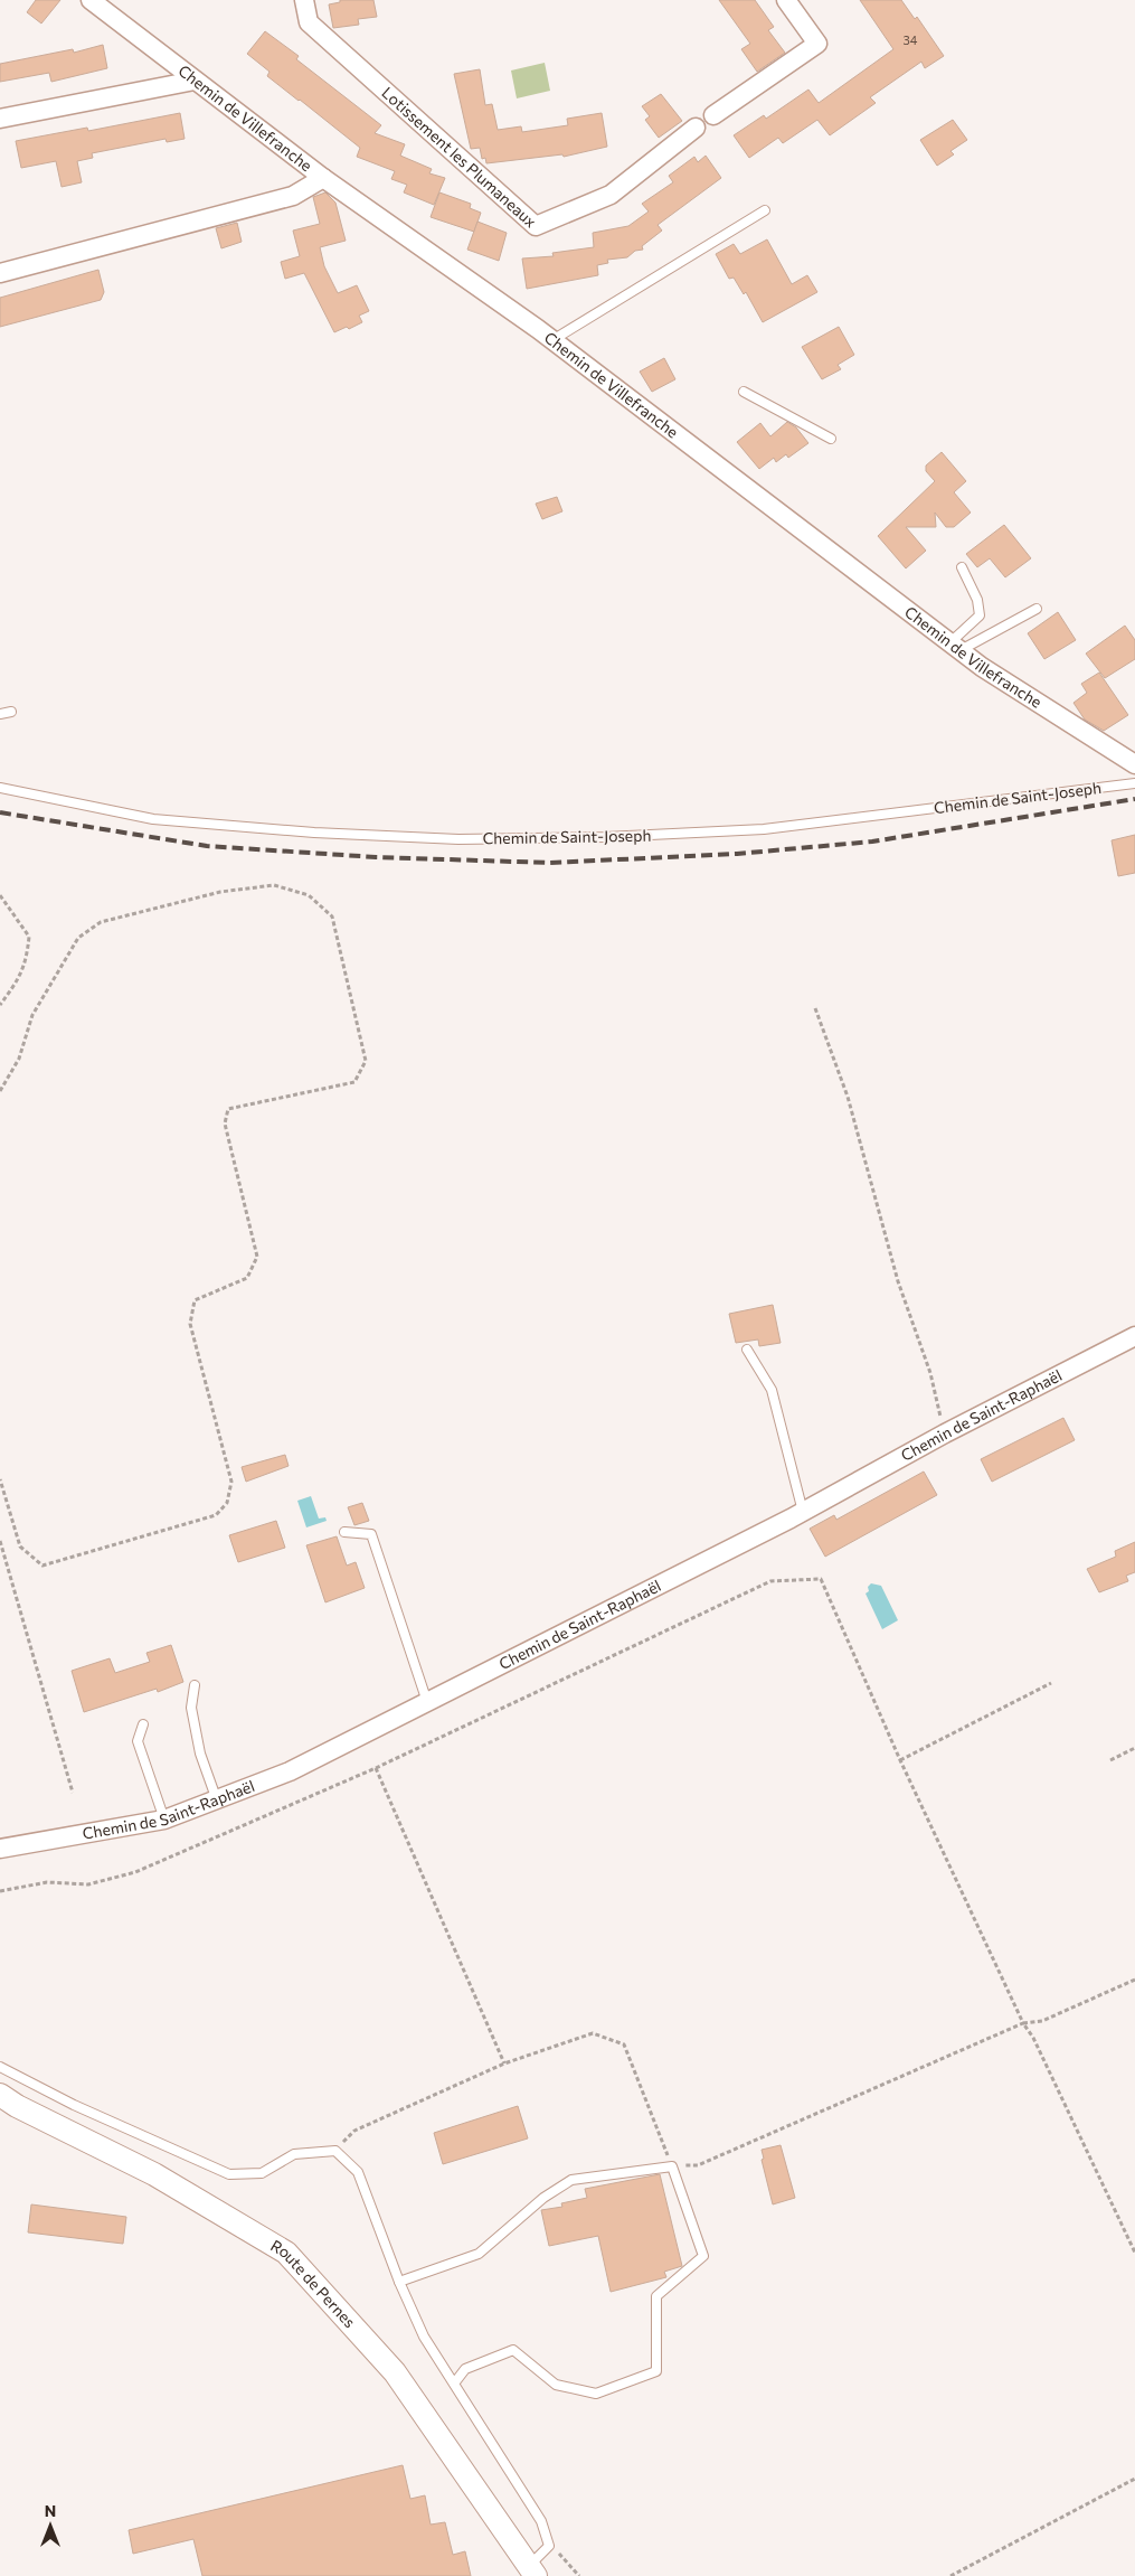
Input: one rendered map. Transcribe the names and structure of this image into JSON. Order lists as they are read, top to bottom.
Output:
{
  "streets": {
    "street": [
      "Chemin de Villefranche",
      "Lotissement les Plumaneaux",
      "Chemin de Saint-Raphaël",
      "Route de Pernes"
    ],
    "lane": ["Chemin de Saint-Joseph"]
  },
  "house_numbers": ["34"],
  "north": "top"
}
